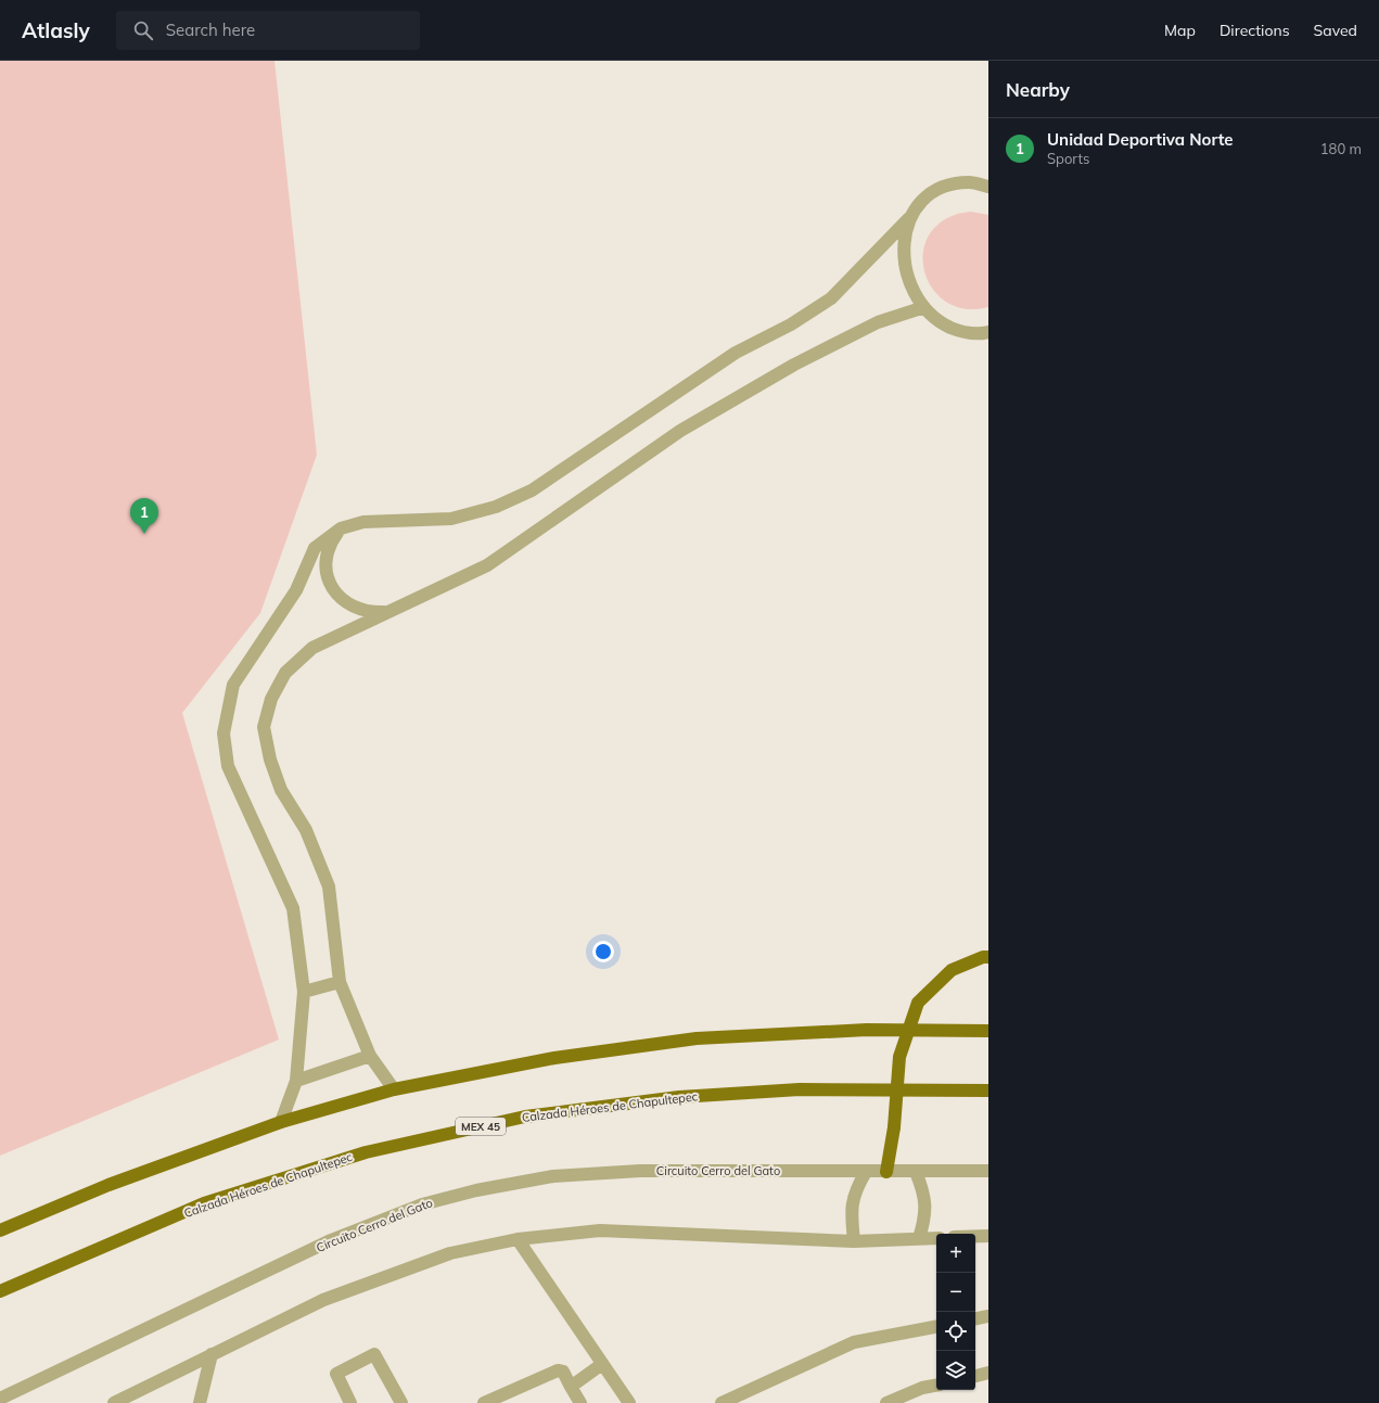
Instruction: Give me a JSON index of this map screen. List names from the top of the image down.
{
  "streets": {
    "main road": ["Calzada Héroes de Chapultepec", "MEX 45"],
    "street": ["Circuito Cerro del Gato"]
  },
  "page": {
    "header": "Atlasly",
    "search": "Search here",
    "nav": ["Map", "Directions", "Saved"],
    "heading": "Nearby",
    "list": [
      {
        "mark": "1",
        "name": "Unidad Deportiva Norte",
        "note": "Sports",
        "value": "180 m"
      }
    ],
    "pins": "1",
    "map_buttons": ["+", "−"]
  }
}
